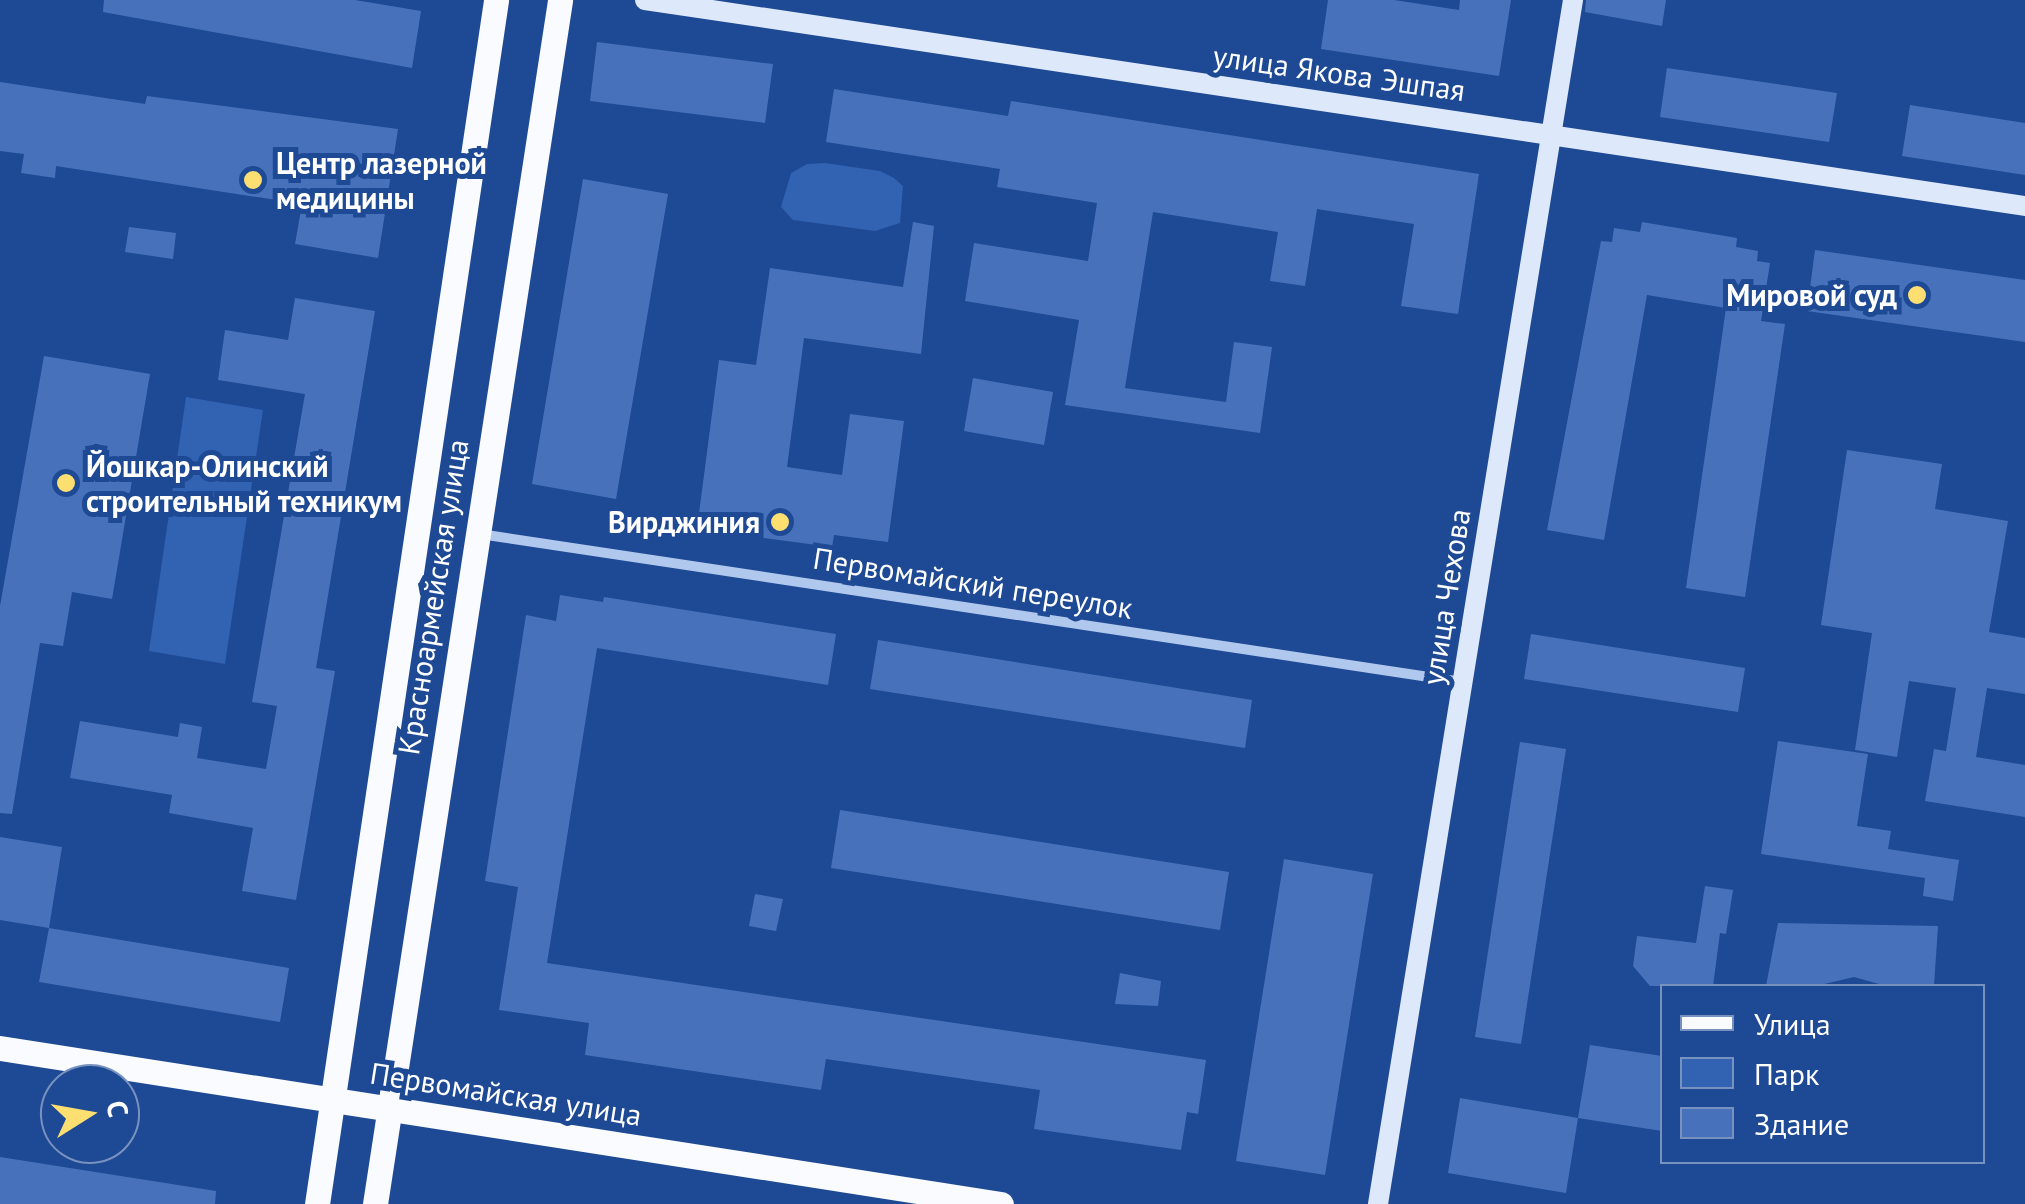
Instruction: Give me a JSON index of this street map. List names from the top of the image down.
{
  "streets": {
    "main road": ["Красноармейская улица", "Первомайская улица"],
    "street": ["улица Якова Эшпая", "Первомайский переулок", "улица Чехова"]
  },
  "crossings": [
    ["улица Якова Эшпая", "улица Чехова"],
    ["Первомайский переулок", "Красноармейская улица"],
    ["Первомайский переулок", "улица Чехова"],
    ["Красноармейская улица", "Первомайская улица"]
  ],
  "places": [
    "Центр лазерной медицины",
    "Мировой суд",
    "Йошкар-Олинский строительный техникум",
    "Вирджиния"
  ],
  "legend": ["Улица", "Парк", "Здание"],
  "north": "right"
}
